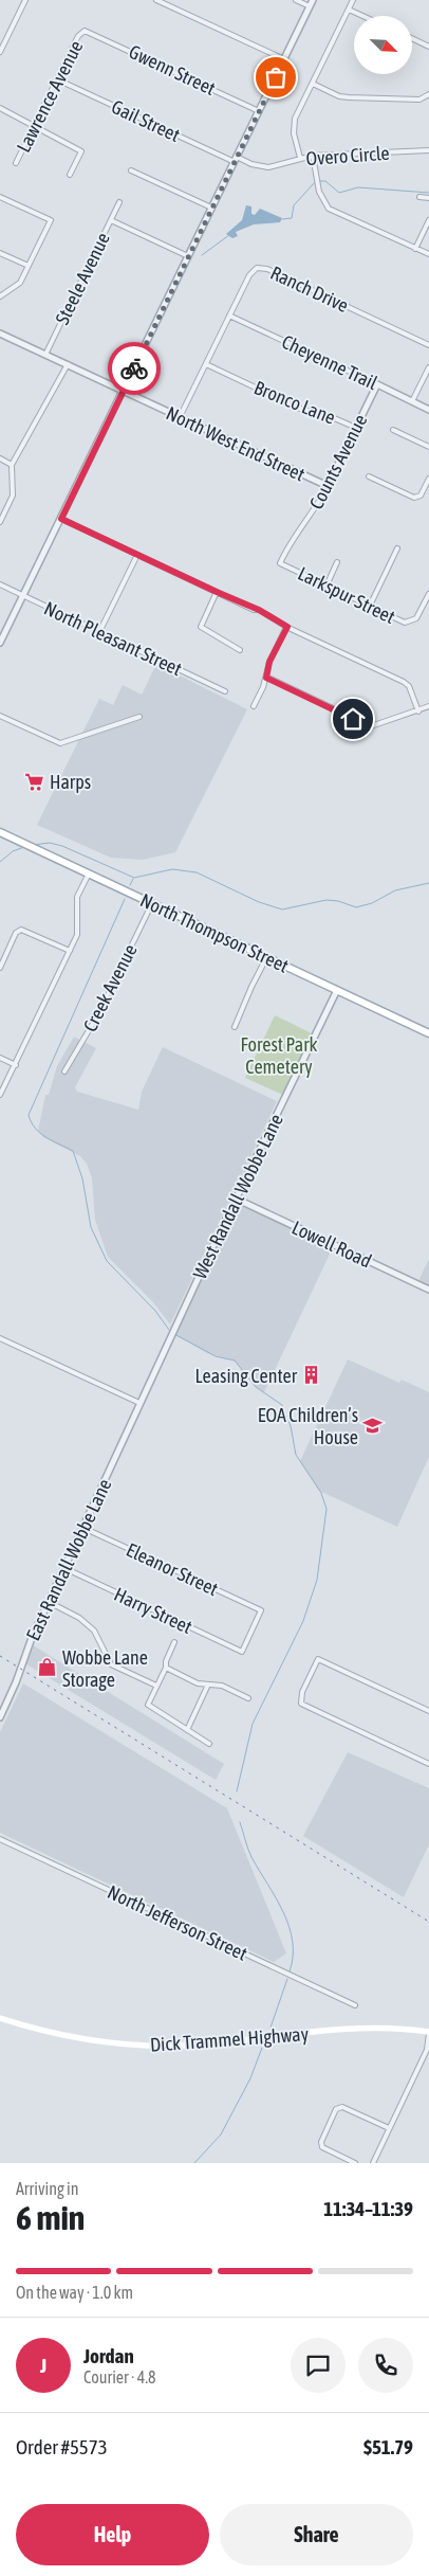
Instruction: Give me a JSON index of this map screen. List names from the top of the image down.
{
  "streets": {
    "main road": ["North Thompson Street", "Dick Trammel Highway"],
    "street": [
      "Gwenn Street",
      "Lawrence Avenue",
      "Gail Street",
      "Overo Circle",
      "Steele Avenue",
      "Ranch Drive",
      "Cheyenne Trail",
      "Bronco Lane",
      "North West End Street",
      "Counts Avenue",
      "Larkspur Street",
      "North Pleasant Street",
      "Creek Avenue",
      "West Randall Wobbe Lane",
      "Lowell Road",
      "East Randall Wobbe Lane",
      "Eleanor Street",
      "Harry Street",
      "North Jefferson Street"
    ]
  },
  "crossings": [
    ["Gwenn Street", "Lawrence Avenue"],
    ["Lawrence Avenue", "Gail Street"],
    ["Gail Street", "Overo Circle"],
    ["Steele Avenue", "North West End Street"],
    ["Ranch Drive", "Cheyenne Trail"],
    ["Ranch Drive", "Bronco Lane"],
    ["Ranch Drive", "North West End Street"],
    ["Cheyenne Trail", "Counts Avenue"],
    ["Bronco Lane", "Counts Avenue"],
    ["North West End Street", "Counts Avenue"],
    ["Counts Avenue", "Larkspur Street"],
    ["North Thompson Street", "Creek Avenue"],
    ["North Thompson Street", "West Randall Wobbe Lane"],
    ["West Randall Wobbe Lane", "Lowell Road"],
    ["West Randall Wobbe Lane", "East Randall Wobbe Lane"],
    ["East Randall Wobbe Lane", "Eleanor Street"],
    ["East Randall Wobbe Lane", "Harry Street"],
    ["Eleanor Street", "Harry Street"]
  ],
  "parks": ["Forest Park Cemetery"],
  "places": {
    "supermarket": ["Harps"],
    "building": ["Leasing Center"],
    "school or university": ["EOA Children’s House"],
    "shop": ["Wobbe Lane Storage"]
  },
  "north": "bottom right",
  "page": {
    "heading": ["6 min", "Arriving in", "11:34–11:39"],
    "panel": [
      "Jordan",
      "Courier · 4.8",
      "Order #5573",
      "$51.79"
    ],
    "bar": "On the way · 1.0 km",
    "round": "J",
    "buttons": ["Help", "Share"]
  }
}
